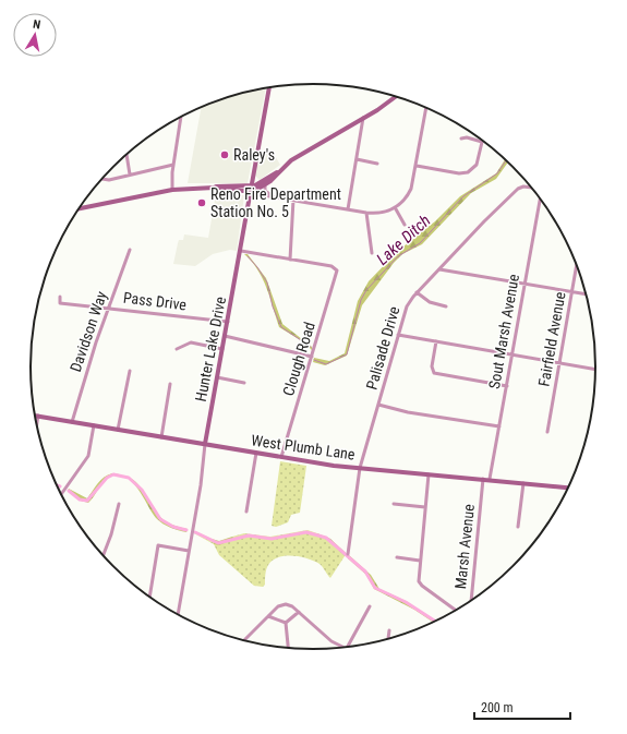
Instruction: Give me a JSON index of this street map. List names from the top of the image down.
{
  "streets": {
    "main road": ["Hunter Lake Drive", "West Plumb Lane"],
    "street": [
      "Pass Drive",
      "Davidson Way",
      "Sout Marsh Avenue",
      "Fairfield Avenue",
      "Palisade Drive",
      "Clough Road",
      "Marsh Avenue"
    ]
  },
  "crossings": [
    ["Pass Drive", "Davidson Way"],
    ["Pass Drive", "Hunter Lake Drive"],
    ["Davidson Way", "West Plumb Lane"],
    ["Sout Marsh Avenue", "West Plumb Lane"],
    ["Palisade Drive", "West Plumb Lane"],
    ["Hunter Lake Drive", "West Plumb Lane"],
    ["Clough Road", "West Plumb Lane"],
    ["West Plumb Lane", "Marsh Avenue"]
  ],
  "water": ["Lake Ditch"],
  "places": ["Raley's", "Reno Fire Department Station No. 5"],
  "scale_bar": "200 m",
  "north": "top"
}
